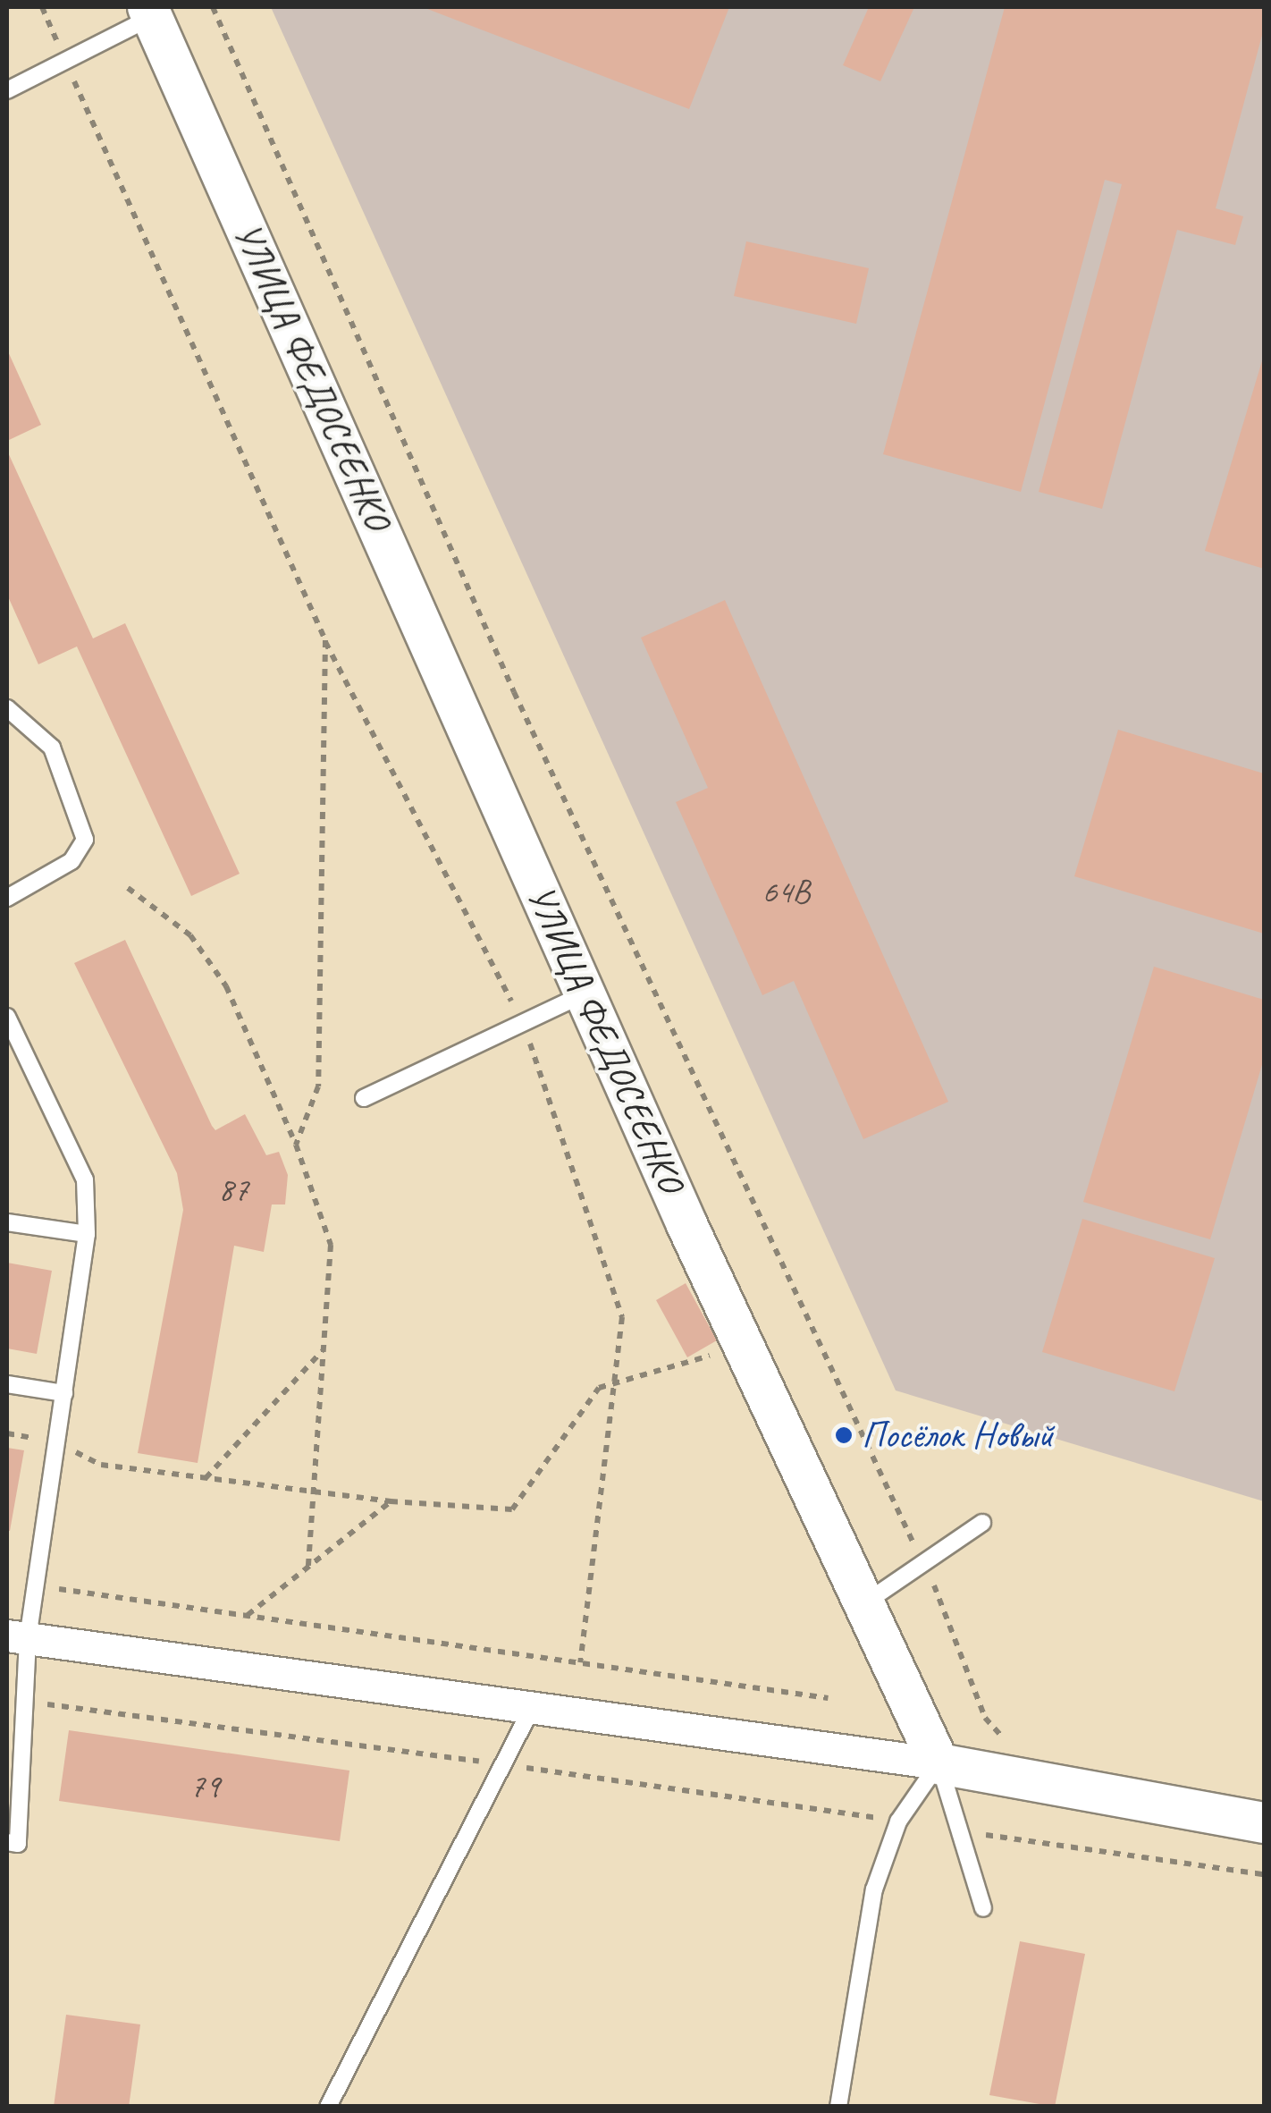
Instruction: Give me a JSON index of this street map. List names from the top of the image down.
{
  "streets": {
    "street": ["УЛИЦА ФЕДОСЕЕНКО"]
  },
  "places": ["Посёлок Новый"],
  "house_numbers": ["64В", "87", "79"]
}
